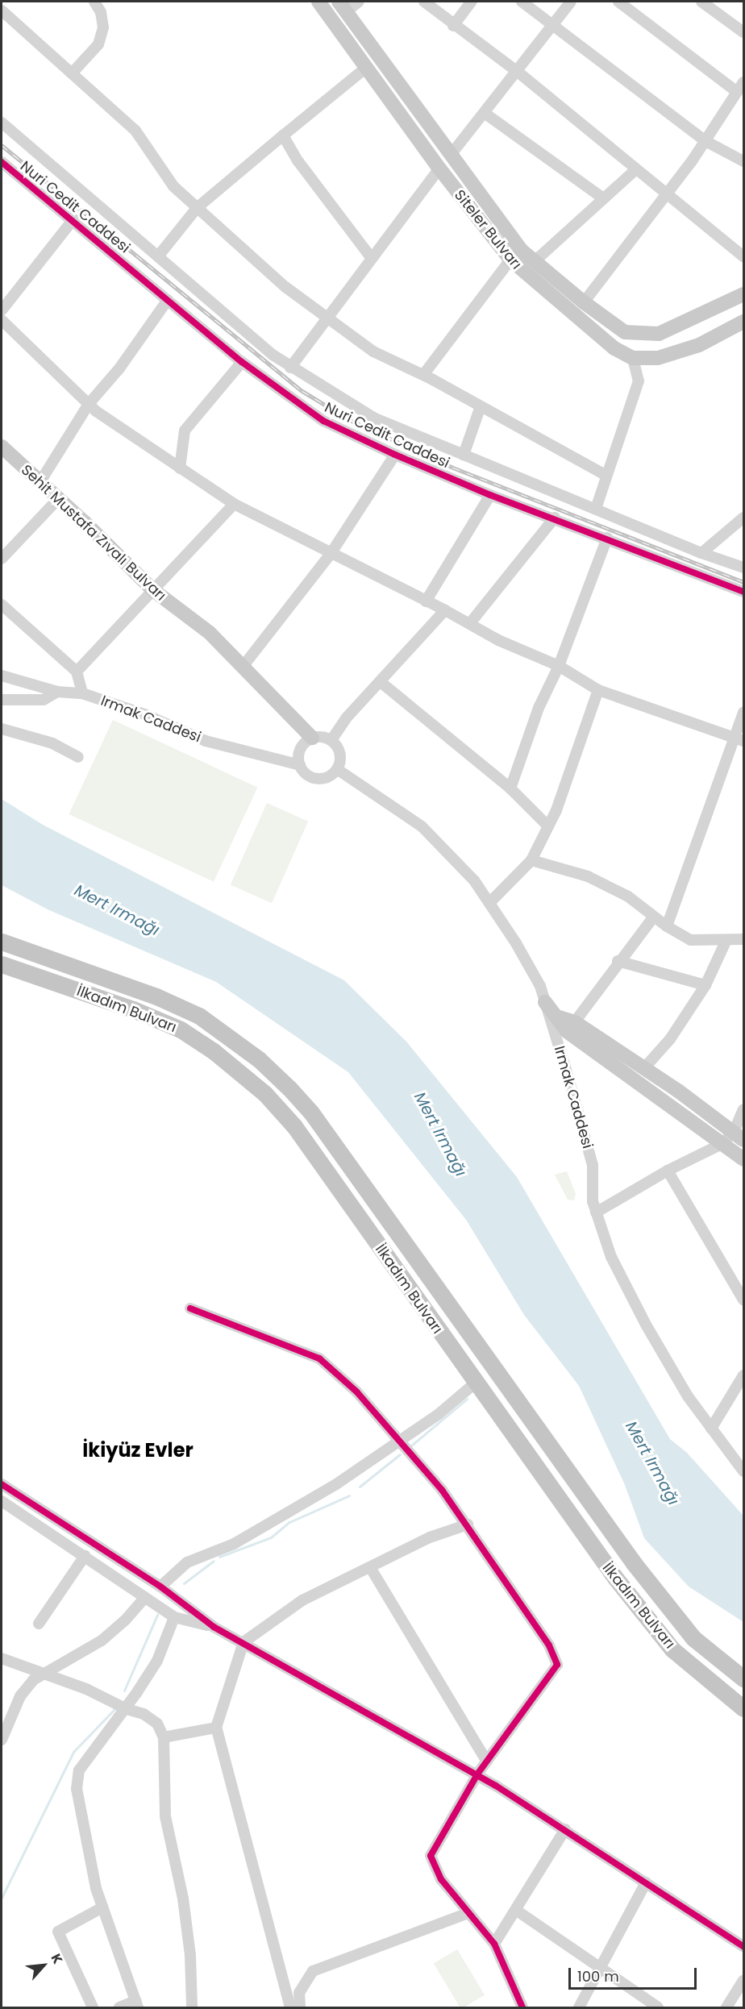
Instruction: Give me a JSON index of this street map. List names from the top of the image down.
{
  "streets": {
    "highway": ["İlkadım Bulvarı"],
    "main road": ["Siteler Bulvarı", "Sehit Mustafa Zıvalı Bulvarı"],
    "street": ["Nuri Cedit Caddesi", "Irmak Caddesi"]
  },
  "crossings": [
    ["Sehit Mustafa Zıvalı Bulvarı", "Irmak Caddesi"]
  ],
  "districts": ["İkiyüz Evler"],
  "water": ["Mert Irmağı"],
  "scale_bar": "100 m",
  "north": "top right"
}
